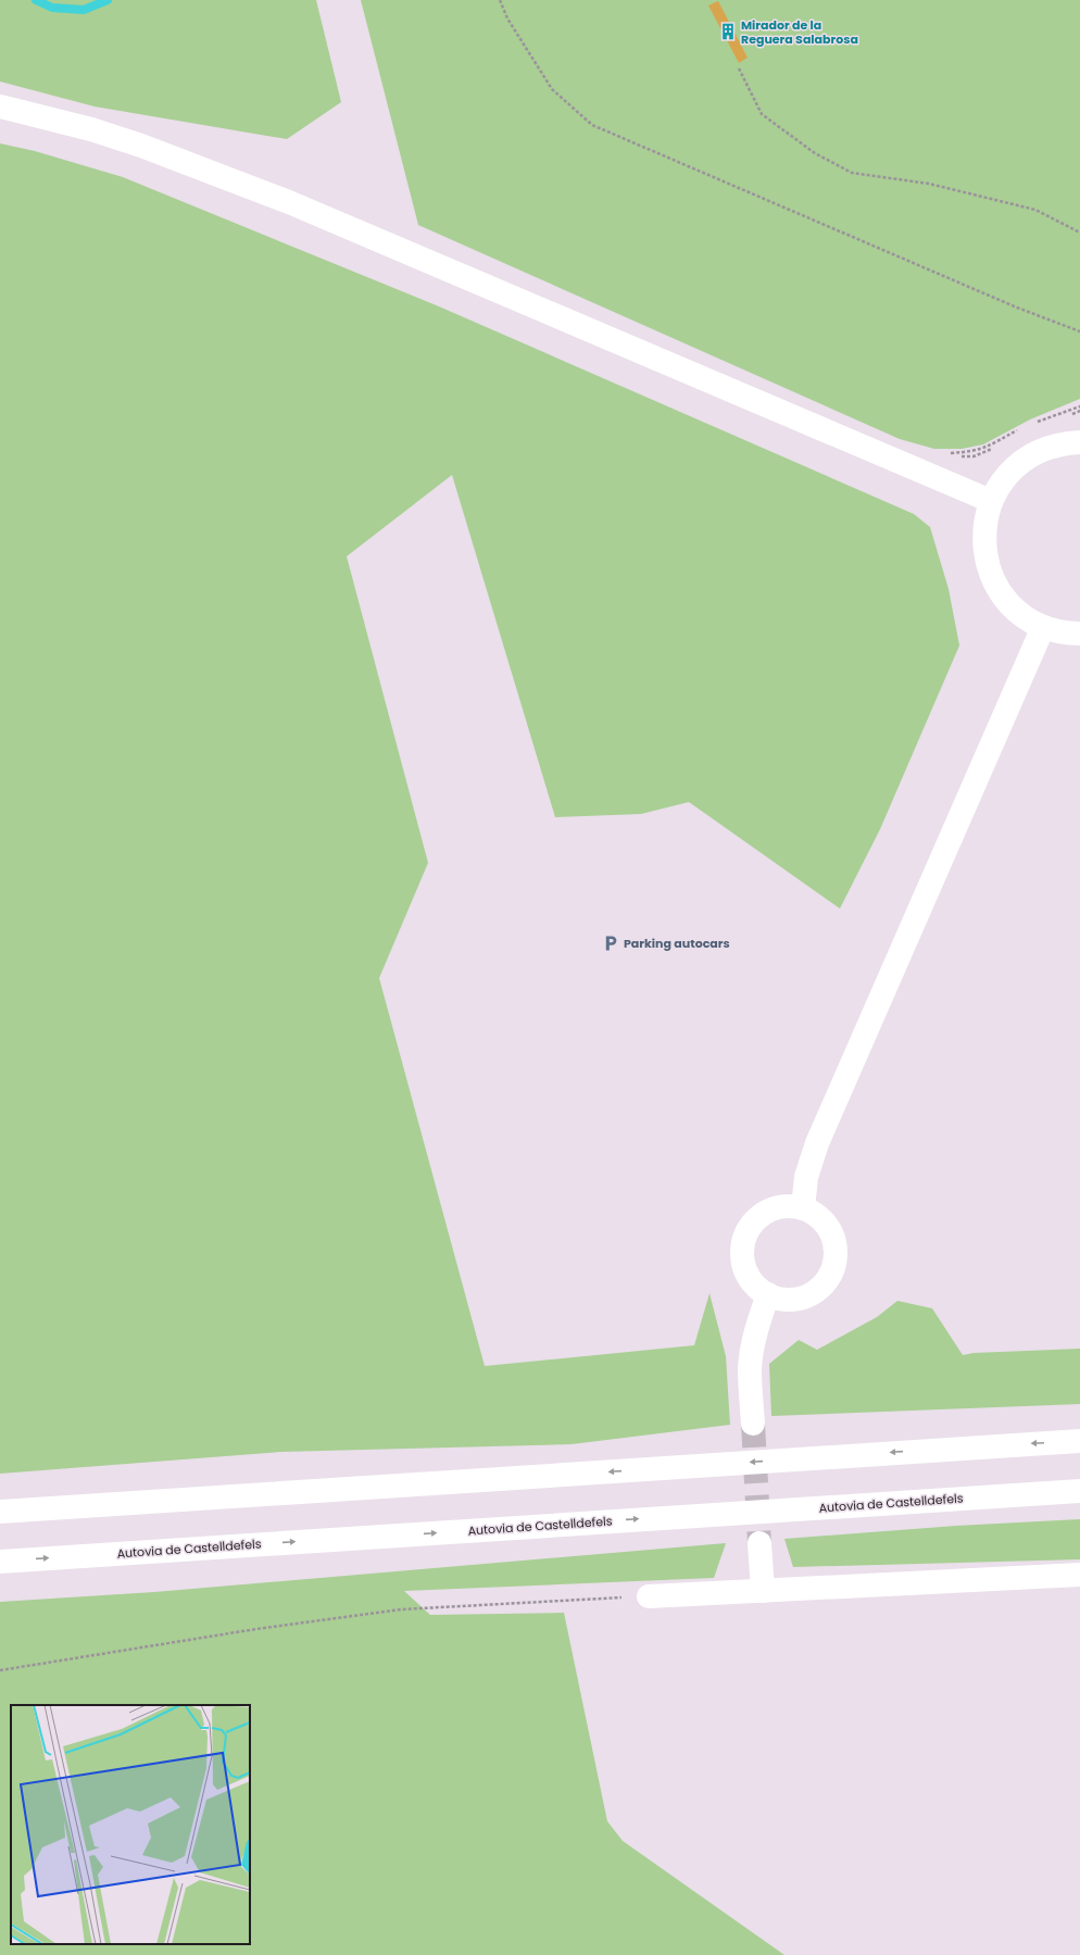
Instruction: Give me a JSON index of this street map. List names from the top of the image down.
{
  "streets": {
    "main road": ["Autovia de Castelldefels"]
  },
  "places": {
    "building": ["Mirador de la Reguera Salabrosa"],
    "parking": ["Parking autocars"]
  }
}
